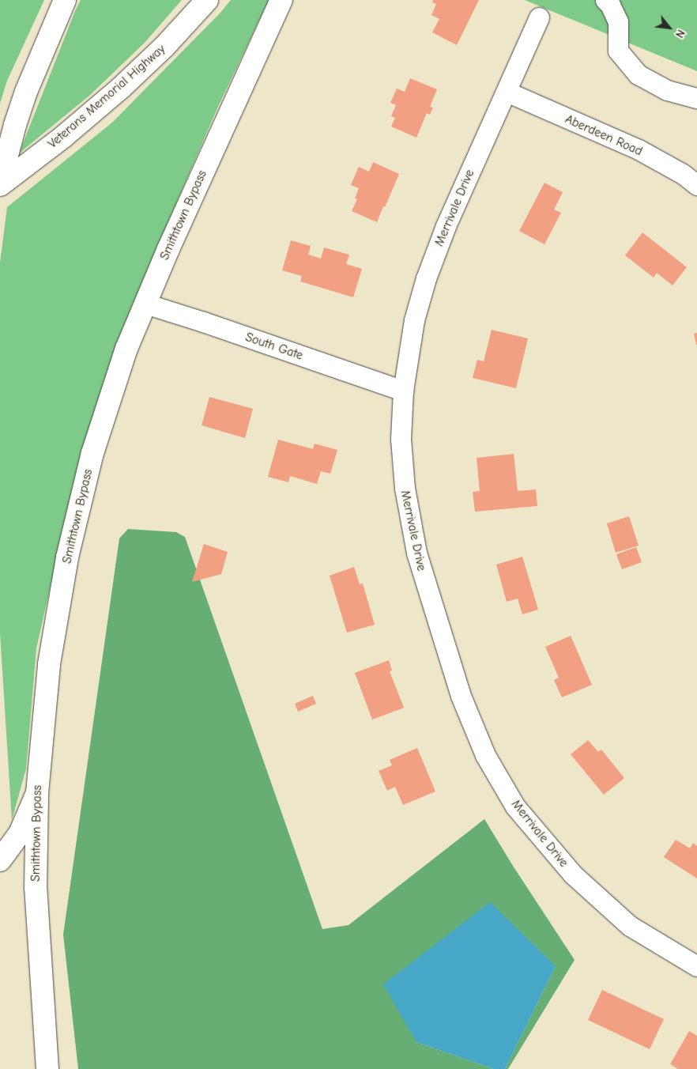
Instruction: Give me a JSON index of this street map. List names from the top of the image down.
{
  "streets": {
    "main road": ["Veterans Memorial Highway", "Smithtown Bypass"],
    "street": ["Aberdeen Road", "Merrivale Drive", "South Gate"]
  },
  "crossings": [
    ["Aberdeen Road", "Merrivale Drive"],
    ["Merrivale Drive", "South Gate"],
    ["Smithtown Bypass", "South Gate"]
  ],
  "north": "bottom right"
}
